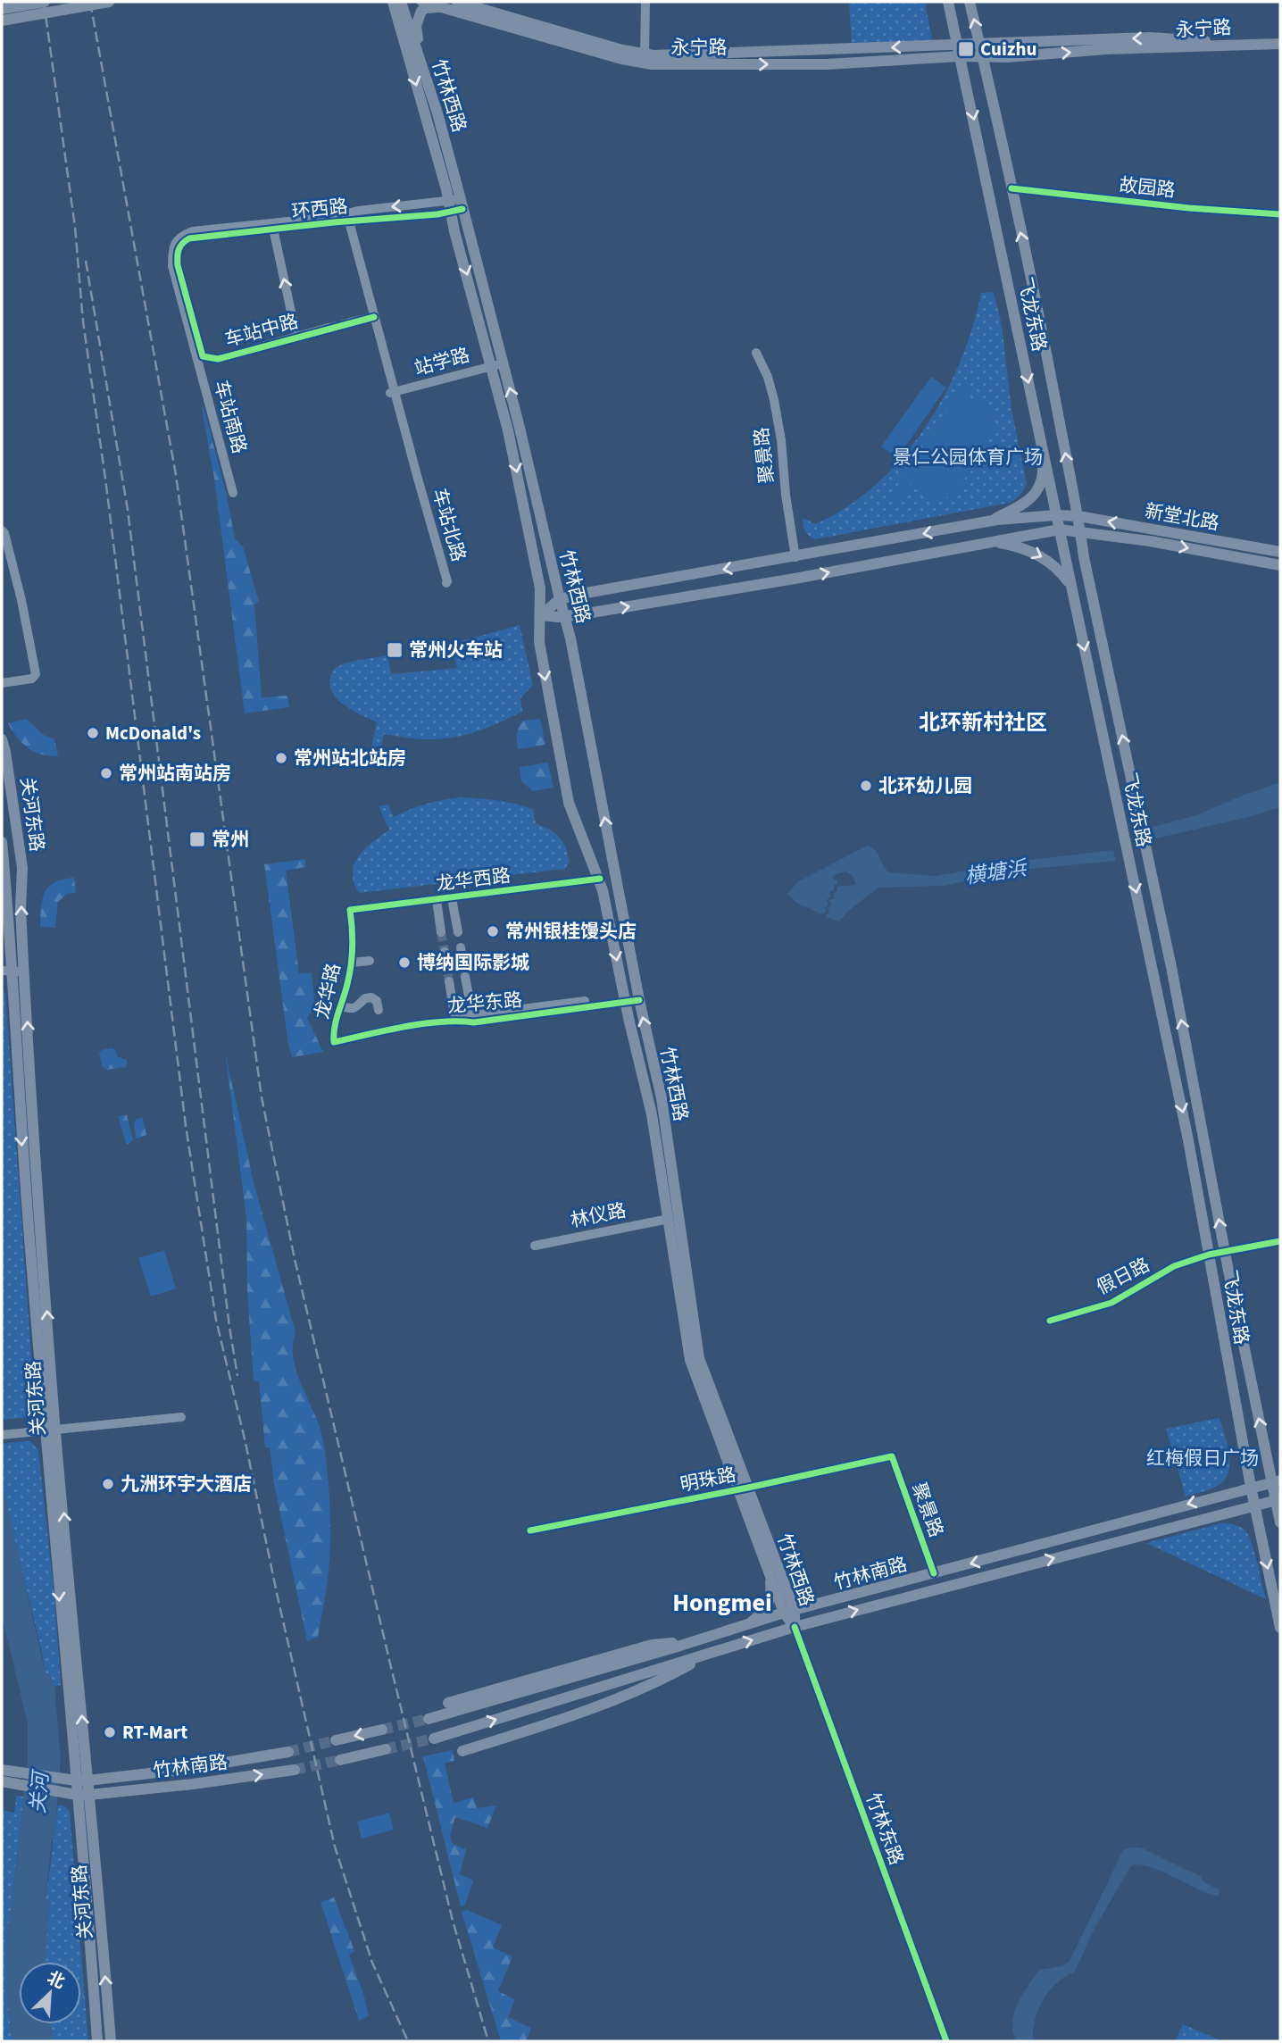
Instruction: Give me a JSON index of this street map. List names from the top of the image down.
{
  "streets": {
    "main road": [
      "永宁路",
      "竹林西路",
      "飞龙东路",
      "新堂北路",
      "关河东路",
      "竹林南路"
    ],
    "street": [
      "故园路",
      "环西路",
      "车站中路",
      "站学路",
      "车站南路",
      "聚景路",
      "车站北路",
      "龙华西路",
      "龙华路",
      "龙华东路",
      "林仪路",
      "假日路",
      "明珠路",
      "竹林东路"
    ]
  },
  "crossings": [
    ["永宁路", "飞龙东路"],
    ["竹林西路", "环西路"],
    ["竹林西路", "站学路"],
    ["竹林西路", "新堂北路"],
    ["竹林西路", "龙华西路"],
    ["竹林西路", "龙华东路"],
    ["竹林西路", "林仪路"],
    ["竹林西路", "明珠路"],
    ["竹林西路", "竹林南路"],
    ["竹林西路", "竹林东路"],
    ["故园路", "飞龙东路"],
    ["环西路", "车站南路"],
    ["环西路", "车站北路"],
    ["飞龙东路", "新堂北路"],
    ["飞龙东路", "假日路"],
    ["飞龙东路", "竹林南路"],
    ["车站中路", "车站南路"],
    ["站学路", "车站北路"],
    ["聚景路", "明珠路"],
    ["聚景路", "竹林南路"],
    ["关河东路", "竹林南路"],
    ["龙华西路", "龙华路"],
    ["龙华路", "龙华东路"],
    ["竹林南路", "竹林东路"]
  ],
  "districts": ["北环新村社区", "Hongmei"],
  "water": ["横塘浜", "关河"],
  "parks": ["景仁公园体育广场", "红梅假日广场"],
  "places": {
    "transit": ["Cuizhu", "常州火车站", "常州"],
    "other": [
      "McDonald's",
      "常州站北站房",
      "常州站南站房",
      "北环幼儿园",
      "常州银桂馒头店",
      "博纳国际影城",
      "九洲环宇大酒店",
      "RT-Mart"
    ]
  },
  "north": "top right"
}
